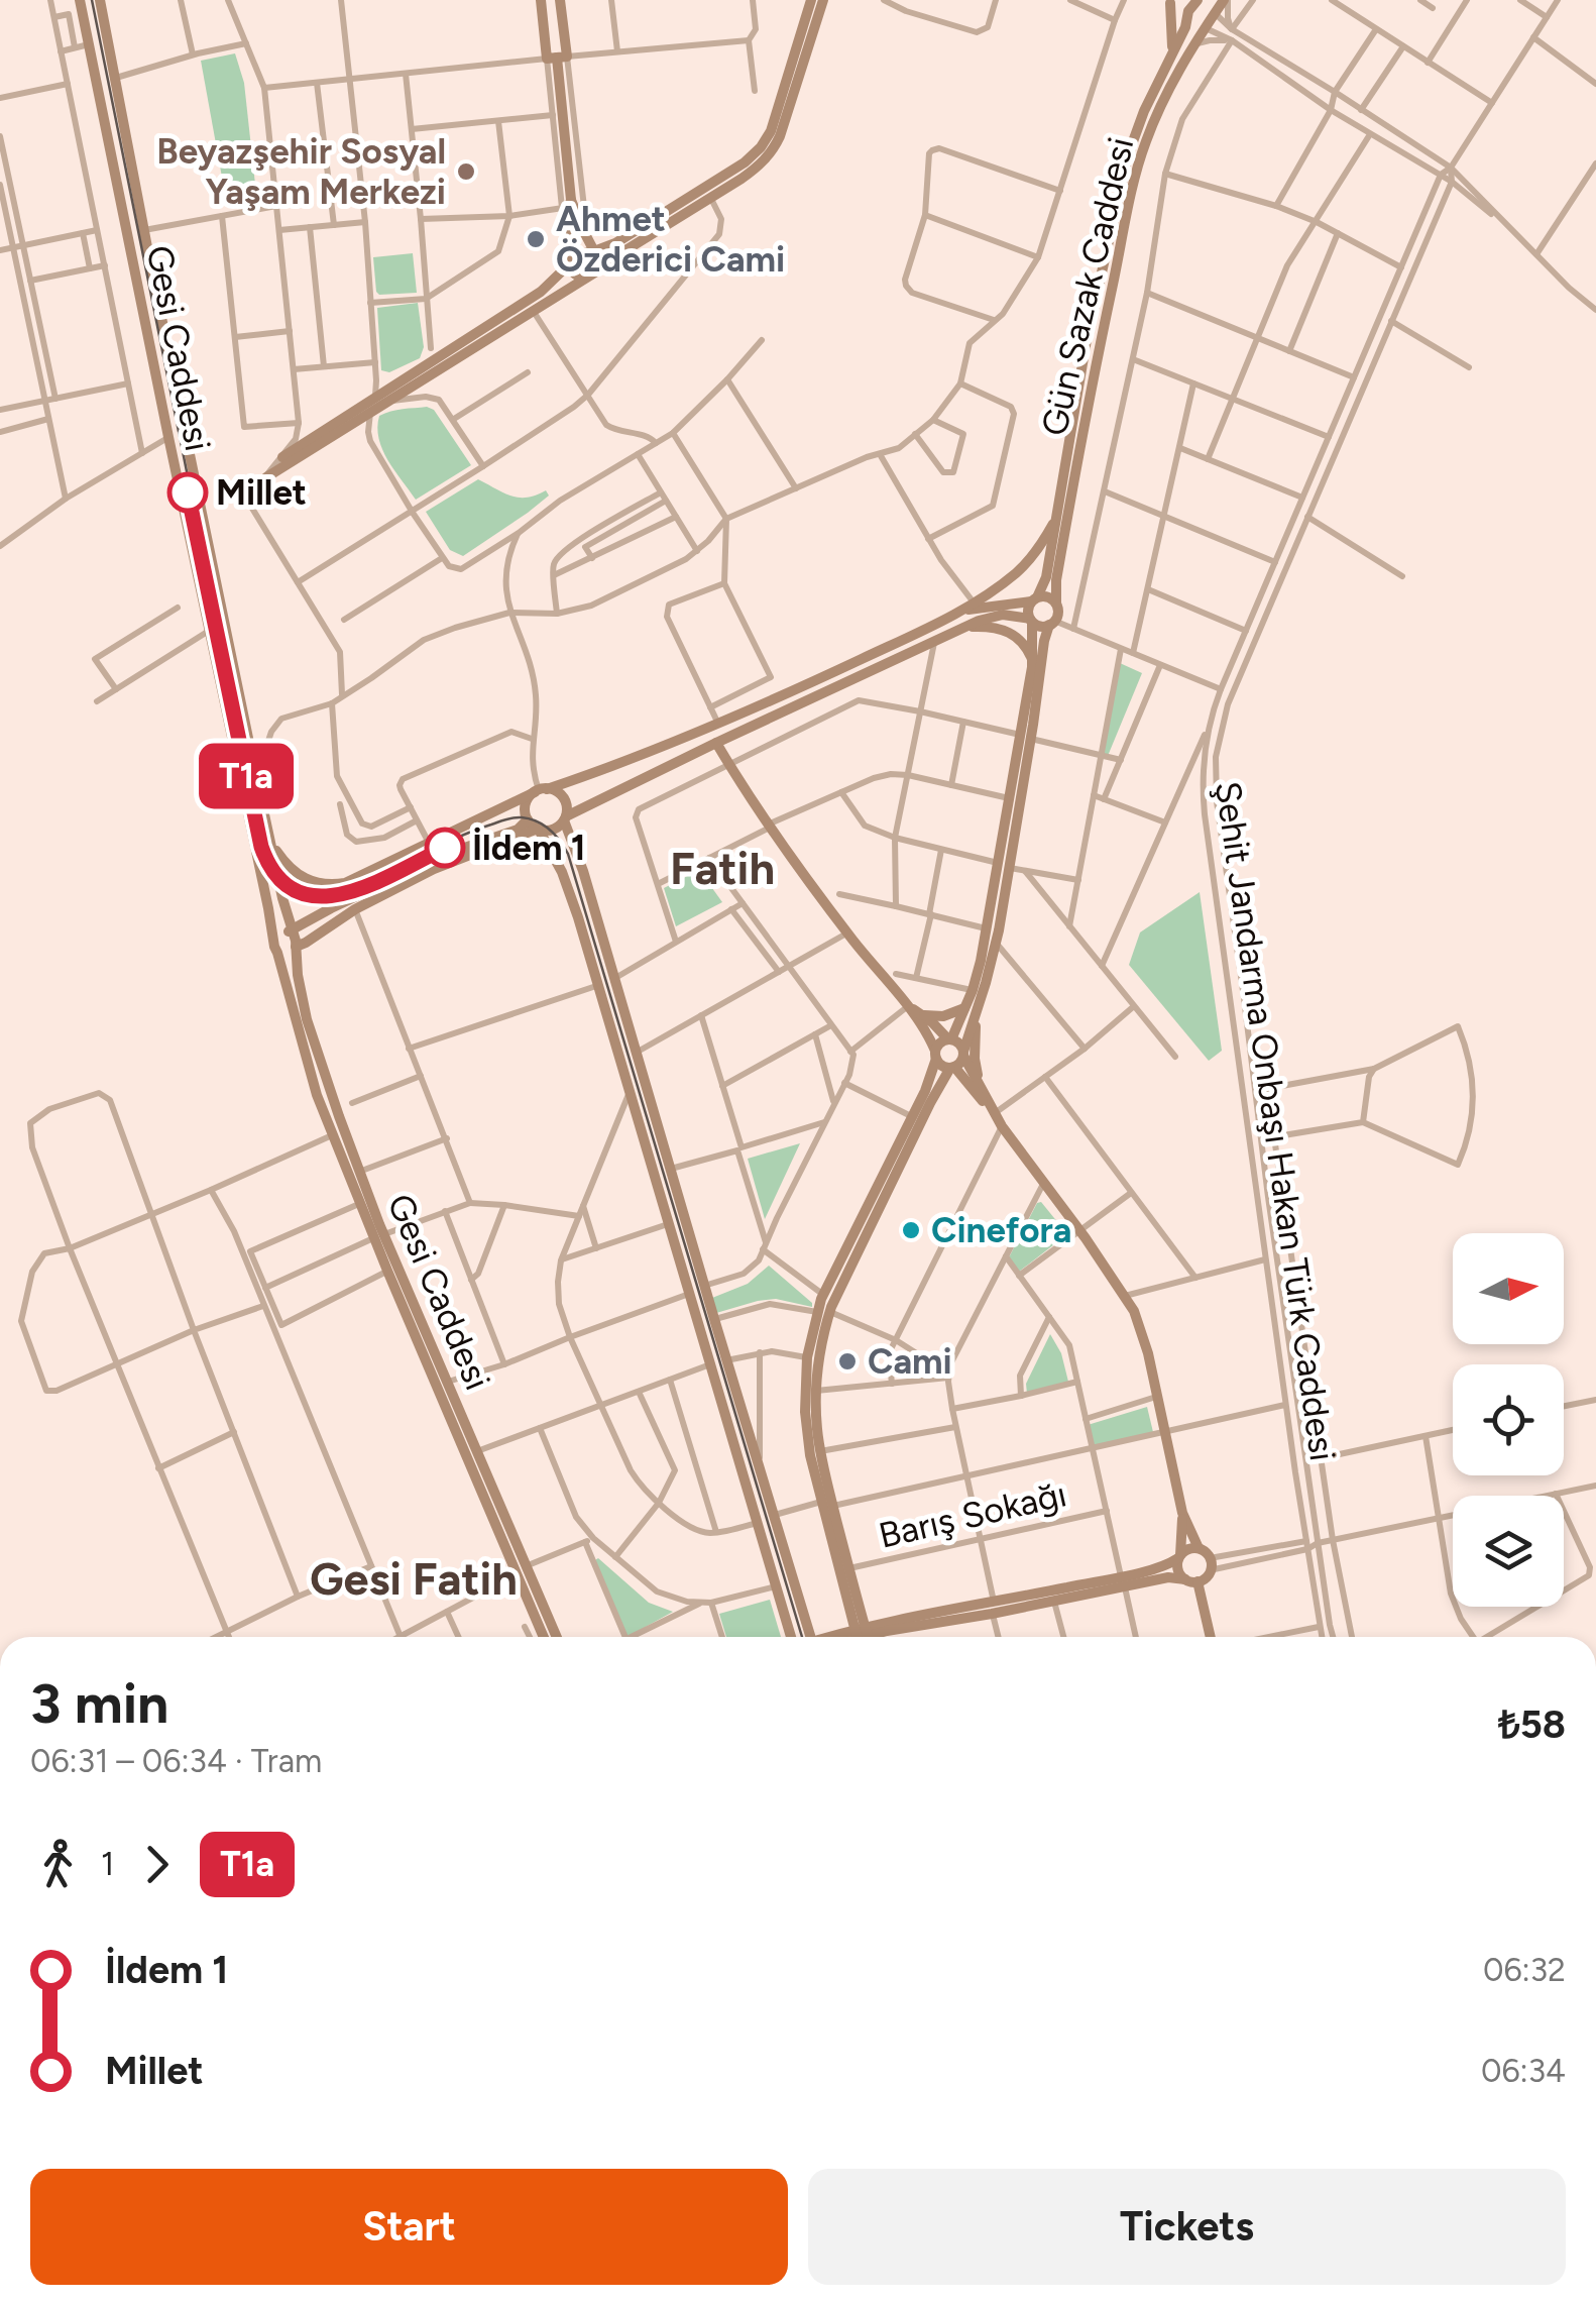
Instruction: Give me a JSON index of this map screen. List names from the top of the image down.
{
  "streets": {
    "street": [
      "Gün Sazak Caddesi",
      "Gesi Caddesi",
      "Şehit Jandarma Onbaşı Hakan Türk Caddesi",
      "Barış Sokağı"
    ]
  },
  "districts": ["Fatih", "Gesi Fatih"],
  "places": [
    "Beyazşehir Sosyal Yaşam Merkezi",
    "Ahmet Özderici Cami",
    "Millet",
    "İldem 1",
    "Cinefora",
    "Cami"
  ],
  "lines": ["tram line T1a"],
  "north": "right",
  "page": {
    "on_map": "T1a",
    "heading": ["3 min", "06:31 – 06:34 · Tram", "₺58"],
    "legs": ["1", "T1a"],
    "list": [
      {
        "name": "İldem 1",
        "value": "06:32"
      },
      {
        "name": "Millet",
        "value": "06:34"
      }
    ],
    "buttons": ["Start", "Tickets"]
  }
}
